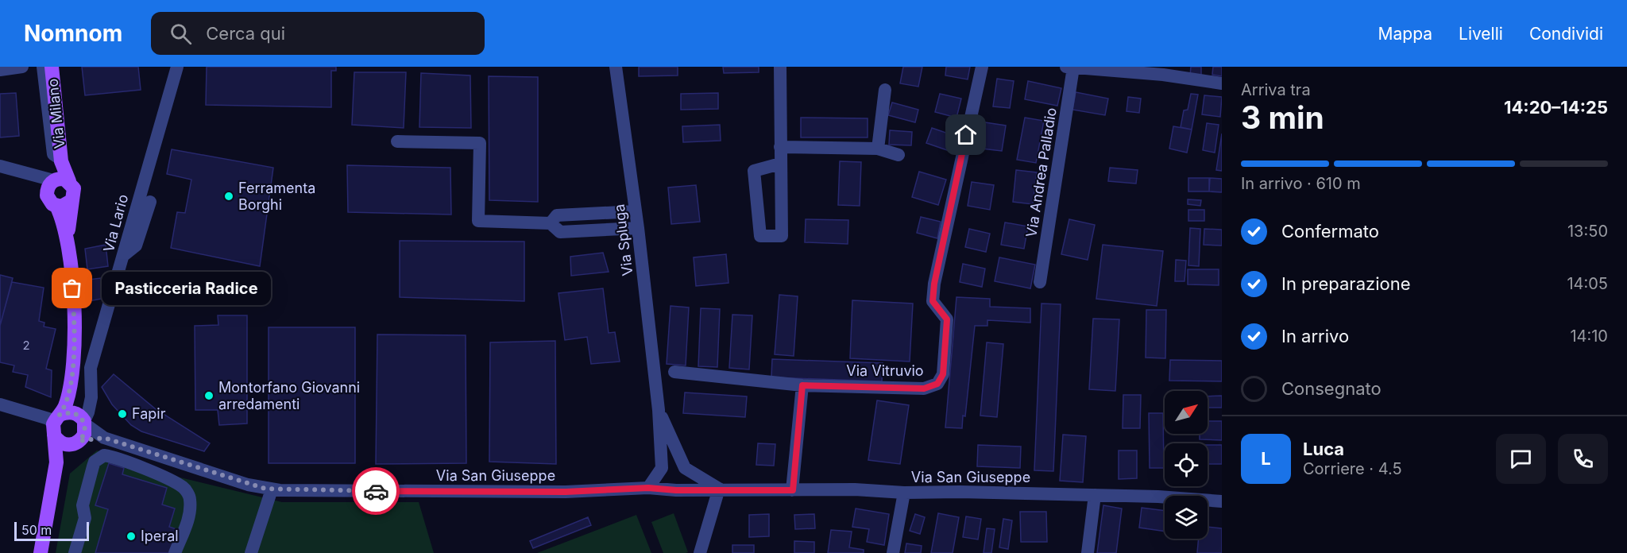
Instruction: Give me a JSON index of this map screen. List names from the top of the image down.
{
  "streets": {
    "main road": ["Via Milano"],
    "street": [
      "Via Andrea Palladio",
      "Via Lario",
      "Via Spluga",
      "Via Vitruvio",
      "Via San Giuseppe"
    ]
  },
  "crossings": [
    ["Via Lario", "Via San Giuseppe"],
    ["Via Spluga", "Via San Giuseppe"]
  ],
  "places": [
    "Ferramenta Borghi",
    "Pasticceria Radice",
    "Montorfano Giovanni arredamenti",
    "Fapir",
    "Iperal"
  ],
  "house_numbers": ["2"],
  "scale_bar": "50 m",
  "north": "top right",
  "page": {
    "header": "Nomnom",
    "search": "Cerca qui",
    "nav": ["Mappa", "Livelli", "Condividi"],
    "heading": ["3 min", "Arriva tra", "14:20–14:25"],
    "panel": ["Luca", "Corriere · 4.5"],
    "bar": "In arrivo · 610 m",
    "list": [
      ["Confermato", "13:50"],
      ["In preparazione", "14:05"],
      ["In arrivo", "14:10"],
      "Consegnato"
    ],
    "bubble": "Pasticceria Radice",
    "round": "L",
    "scale": "50 m"
  }
}
